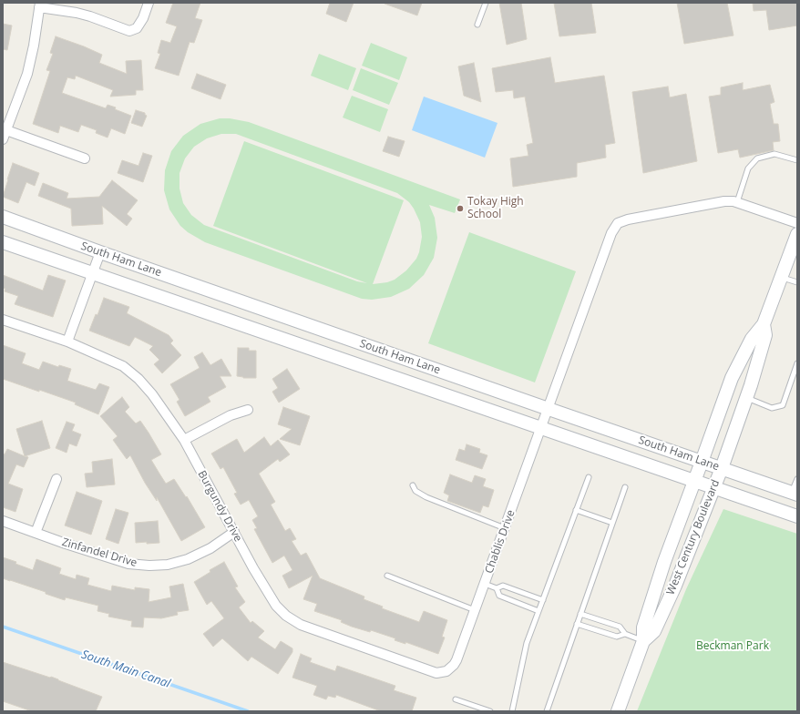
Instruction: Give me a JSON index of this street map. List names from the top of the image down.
{
  "streets": {
    "main road": ["South Ham Lane", "West Century Boulevard"],
    "street": ["Burgundy Drive", "Chablis Drive", "Zinfandel Drive"]
  },
  "crossings": [
    ["South Ham Lane", "West Century Boulevard"],
    ["South Ham Lane", "Chablis Drive"],
    ["Burgundy Drive", "Chablis Drive"],
    ["Burgundy Drive", "Zinfandel Drive"]
  ],
  "water": ["South Main Canal"],
  "parks": ["Beckman Park"],
  "places": ["Tokay High School"]
}
